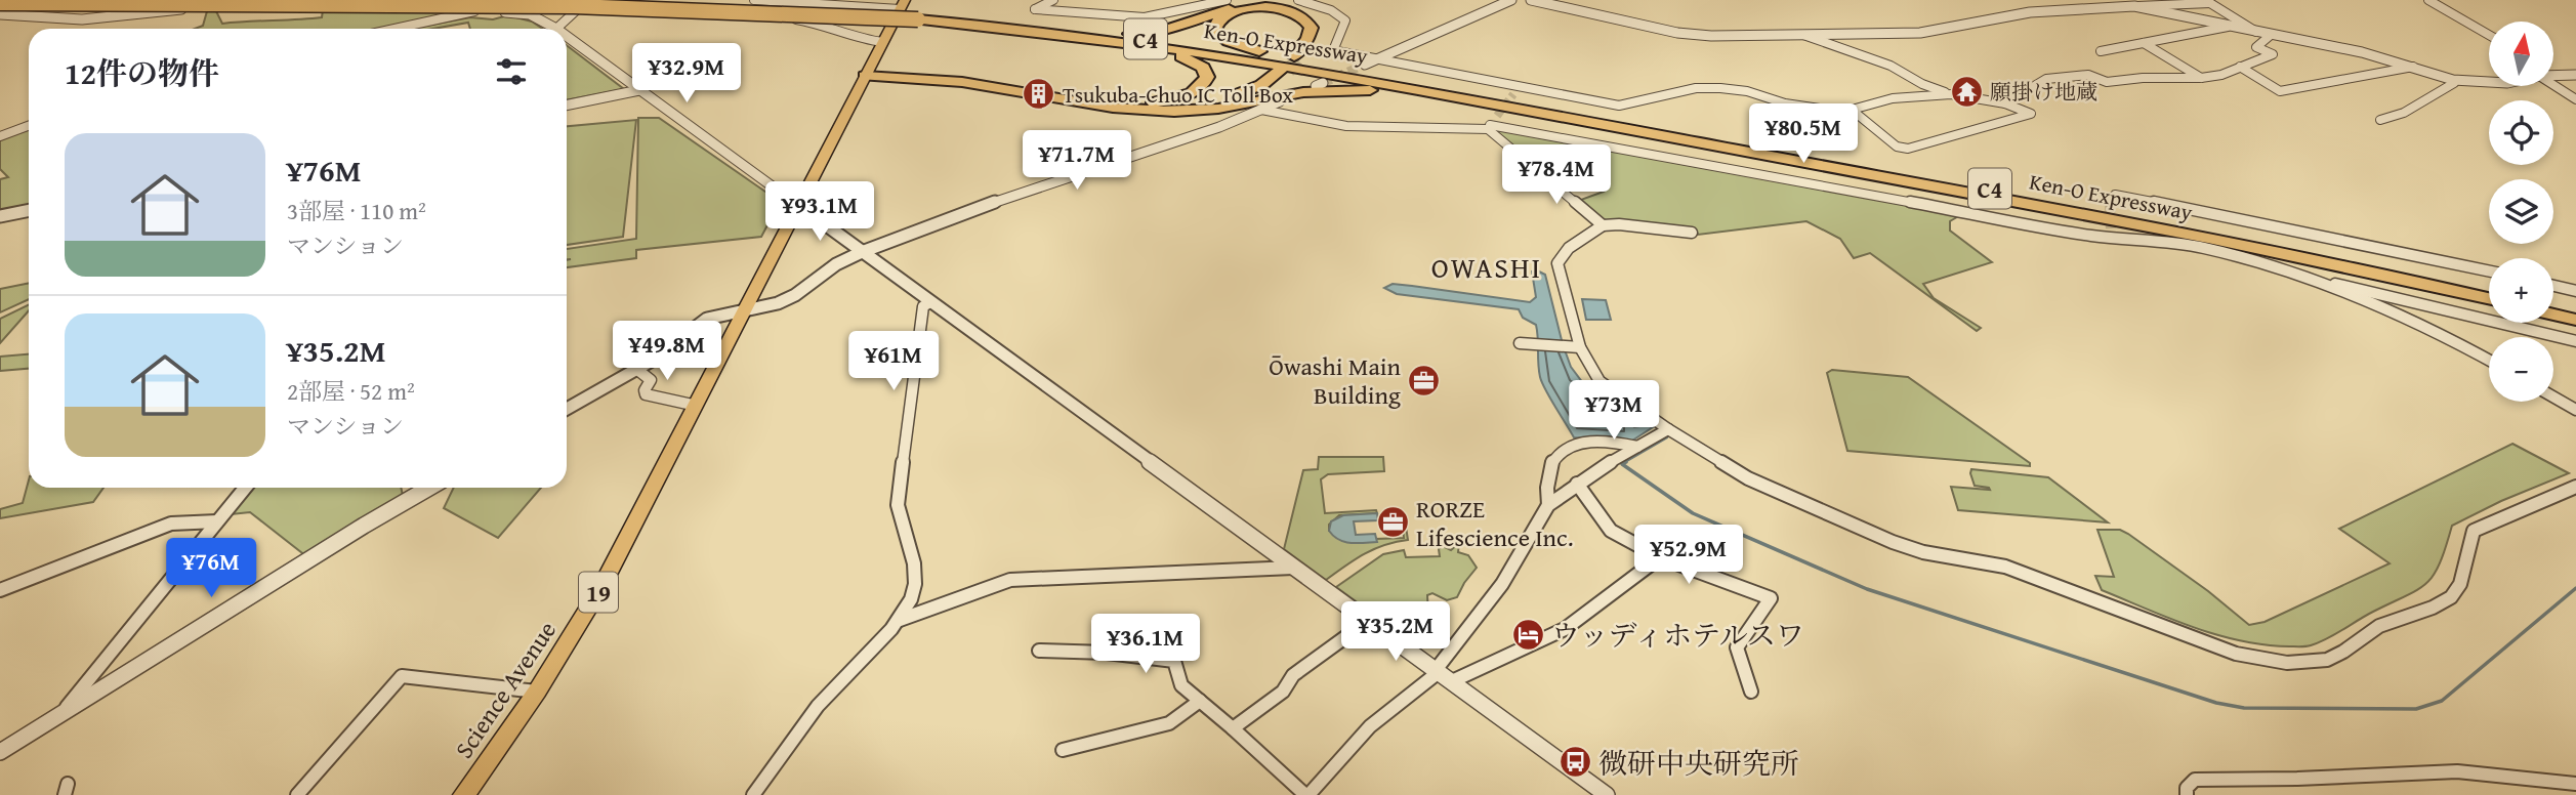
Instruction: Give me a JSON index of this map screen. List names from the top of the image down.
{
  "streets": {
    "highway": ["C4", "Ken-O Expressway"],
    "main road": ["19", "Science Avenue"]
  },
  "districts": ["OWASHI"],
  "places": {
    "temple": ["願掛け地蔵"],
    "building": ["Tsukuba-Chuo IC Toll Box"],
    "office": ["Ōwashi Main Building", "RORZE Lifescience Inc."],
    "hotel": ["ウッディホテルスワ"],
    "bus stop": ["微研中央研究所"]
  },
  "north": "top",
  "page": {
    "map_buttons": ["+", "−"],
    "heading": "12件の物件",
    "price": [
      "¥32.9M",
      "¥80.5M",
      "¥71.7M",
      "¥78.4M",
      "¥93.1M",
      "¥49.8M",
      "¥61M",
      "¥73M",
      "¥52.9M",
      "¥76M",
      "¥35.2M",
      "¥36.1M"
    ],
    "list": [
      {
        "name": "¥76M",
        "note": "3部屋 · 110 m² · マンション"
      },
      {
        "name": "¥35.2M",
        "note": "2部屋 · 52 m² · マンション"
      }
    ]
  }
}
